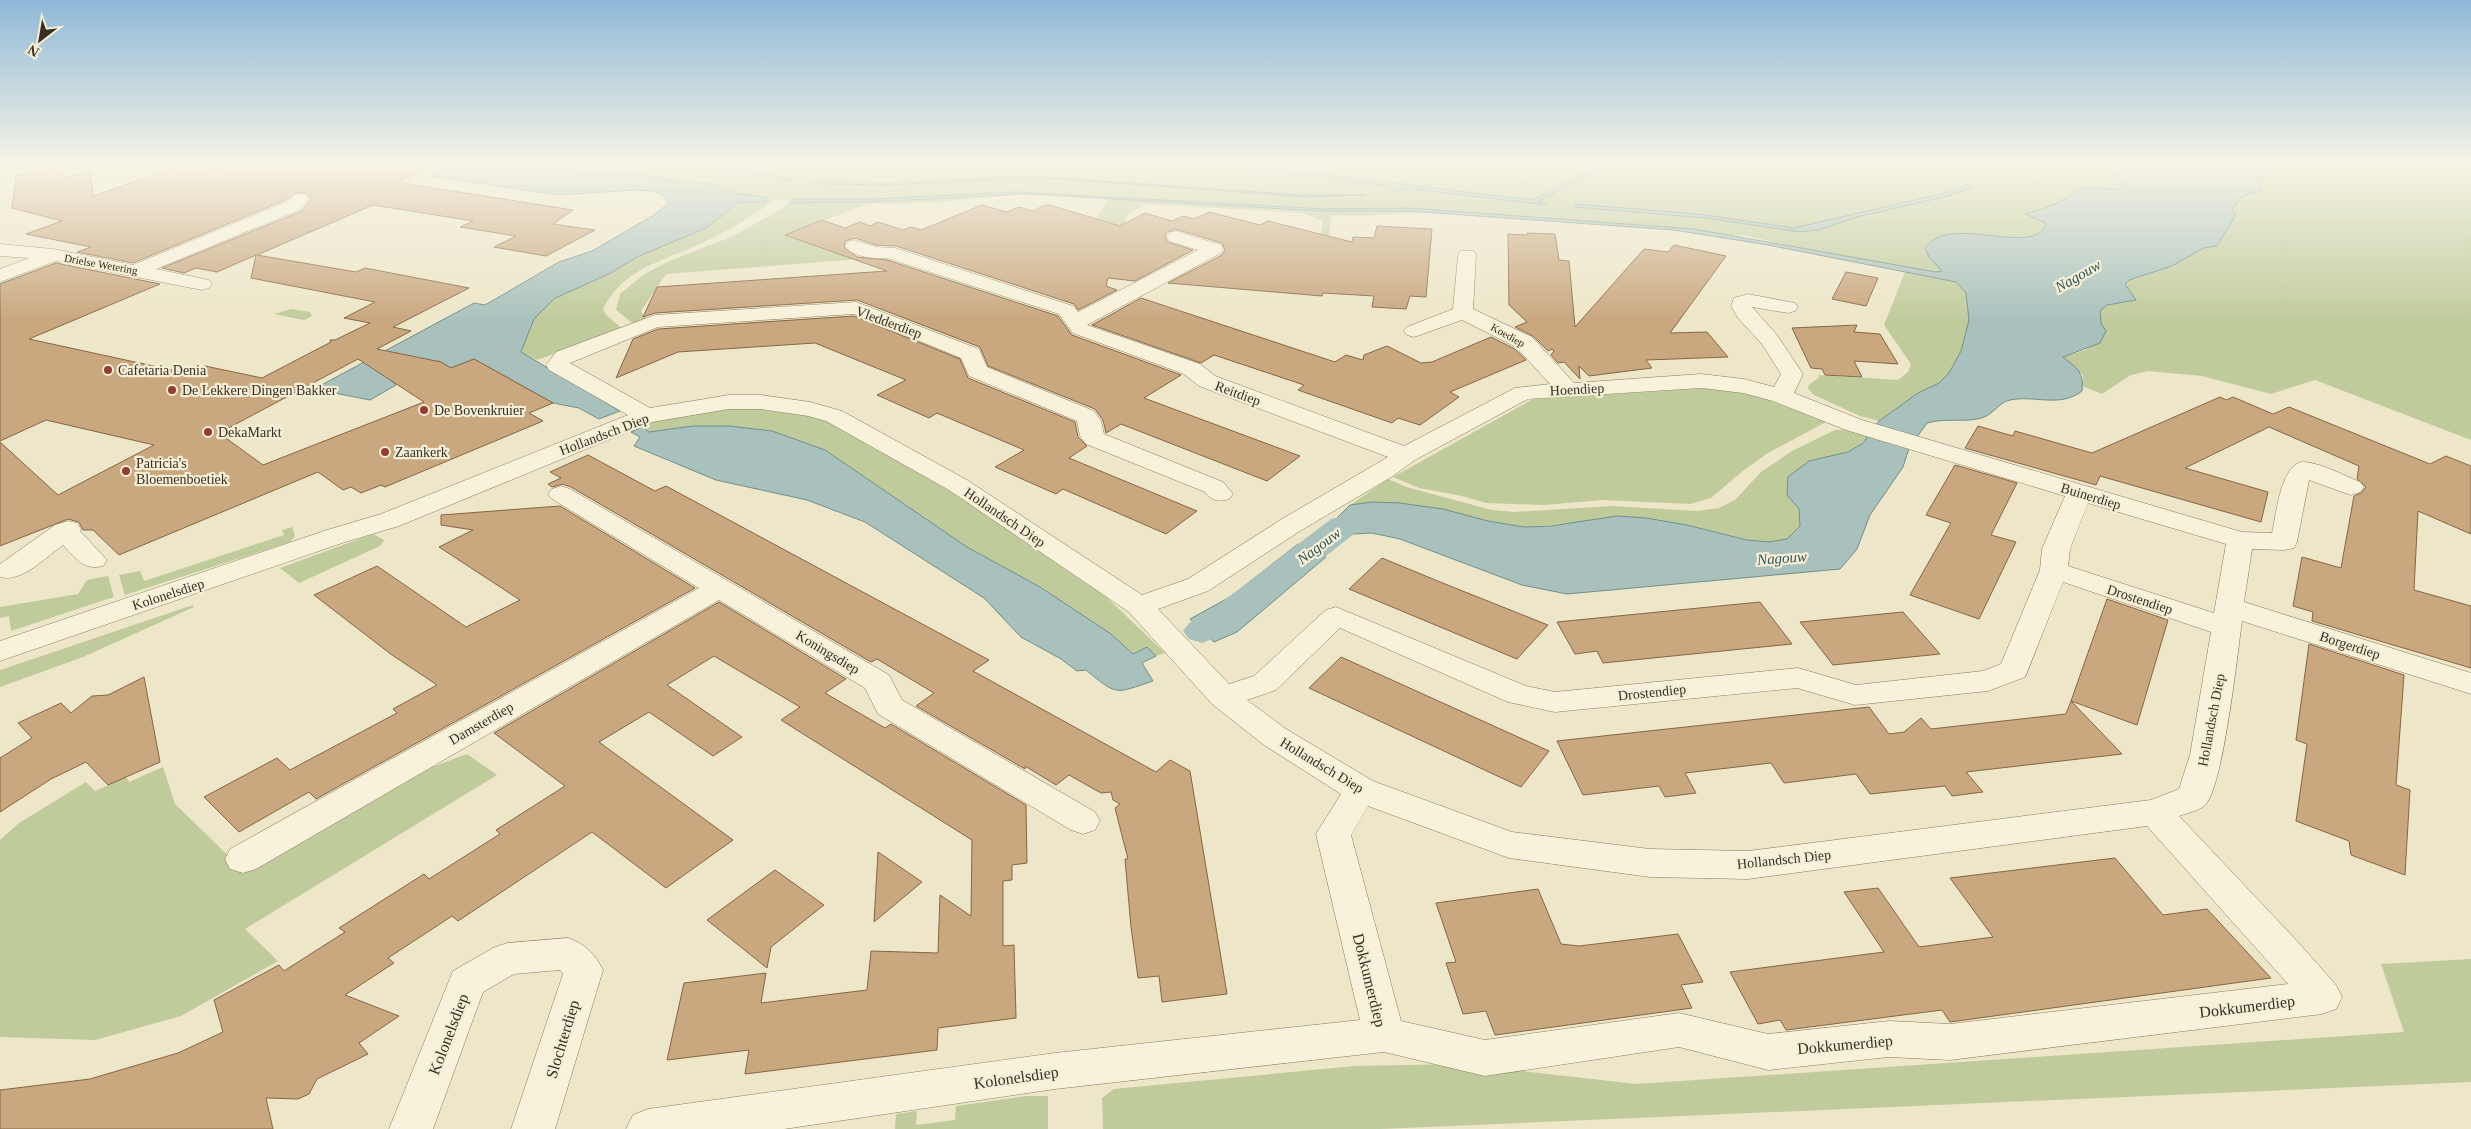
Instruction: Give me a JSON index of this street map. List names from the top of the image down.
{
  "streets": {
    "street": [
      "Drielse Wetering",
      "Vledderdiep",
      "Koediep",
      "Hoendiep",
      "Reitdiep",
      "Hollandsch Diep",
      "Buinerdiep",
      "Kolonelsdiep",
      "Drostendiep",
      "Borgerdiep",
      "Koningsdiep",
      "Damsterdiep",
      "Dokkumerdiep",
      "Slochterdiep"
    ]
  },
  "crossings": [
    ["Vledderdiep", "Hollandsch Diep"],
    ["Koediep", "Hoendiep"],
    ["Hoendiep", "Reitdiep"],
    ["Hoendiep", "Hollandsch Diep"],
    ["Hoendiep", "Buinerdiep"],
    ["Hollandsch Diep", "Buinerdiep"],
    ["Hollandsch Diep", "Kolonelsdiep"],
    ["Hollandsch Diep", "Drostendiep"],
    ["Hollandsch Diep", "Borgerdiep"],
    ["Hollandsch Diep", "Dokkumerdiep"],
    ["Buinerdiep", "Drostendiep"],
    ["Kolonelsdiep", "Dokkumerdiep"],
    ["Kolonelsdiep", "Slochterdiep"],
    ["Drostendiep", "Borgerdiep"],
    ["Koningsdiep", "Damsterdiep"]
  ],
  "water": ["Nagouw"],
  "places": [
    "Cafetaria Denia",
    "De Lekkere Dingen Bakker",
    "De Bovenkruier",
    "DekaMarkt",
    "Zaankerk",
    "Patricia's Bloemenboetiek"
  ],
  "north": "bottom left"
}
